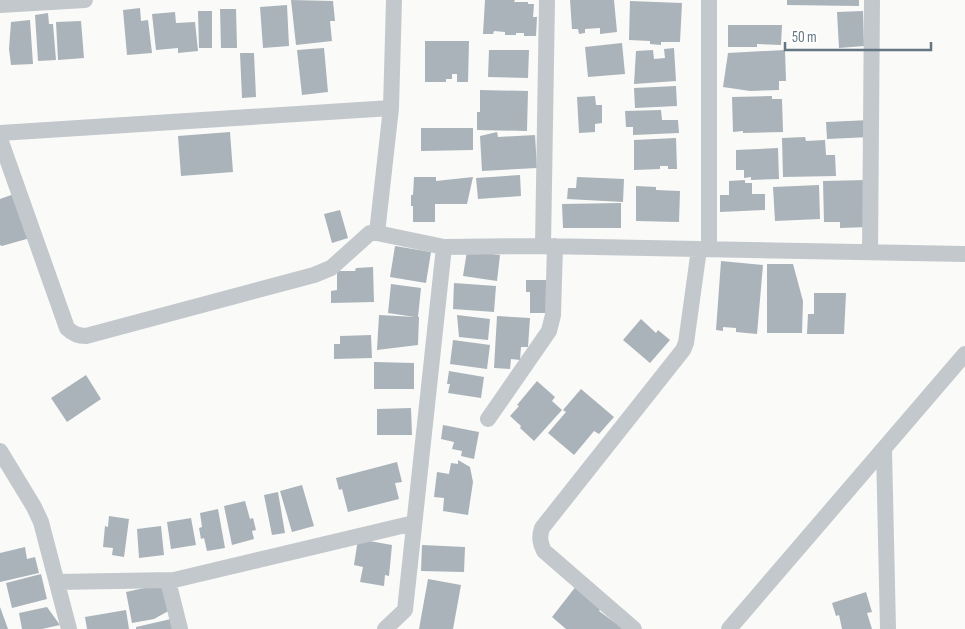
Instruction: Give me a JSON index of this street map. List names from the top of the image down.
{
  "scale_bar": "50 m"
}
